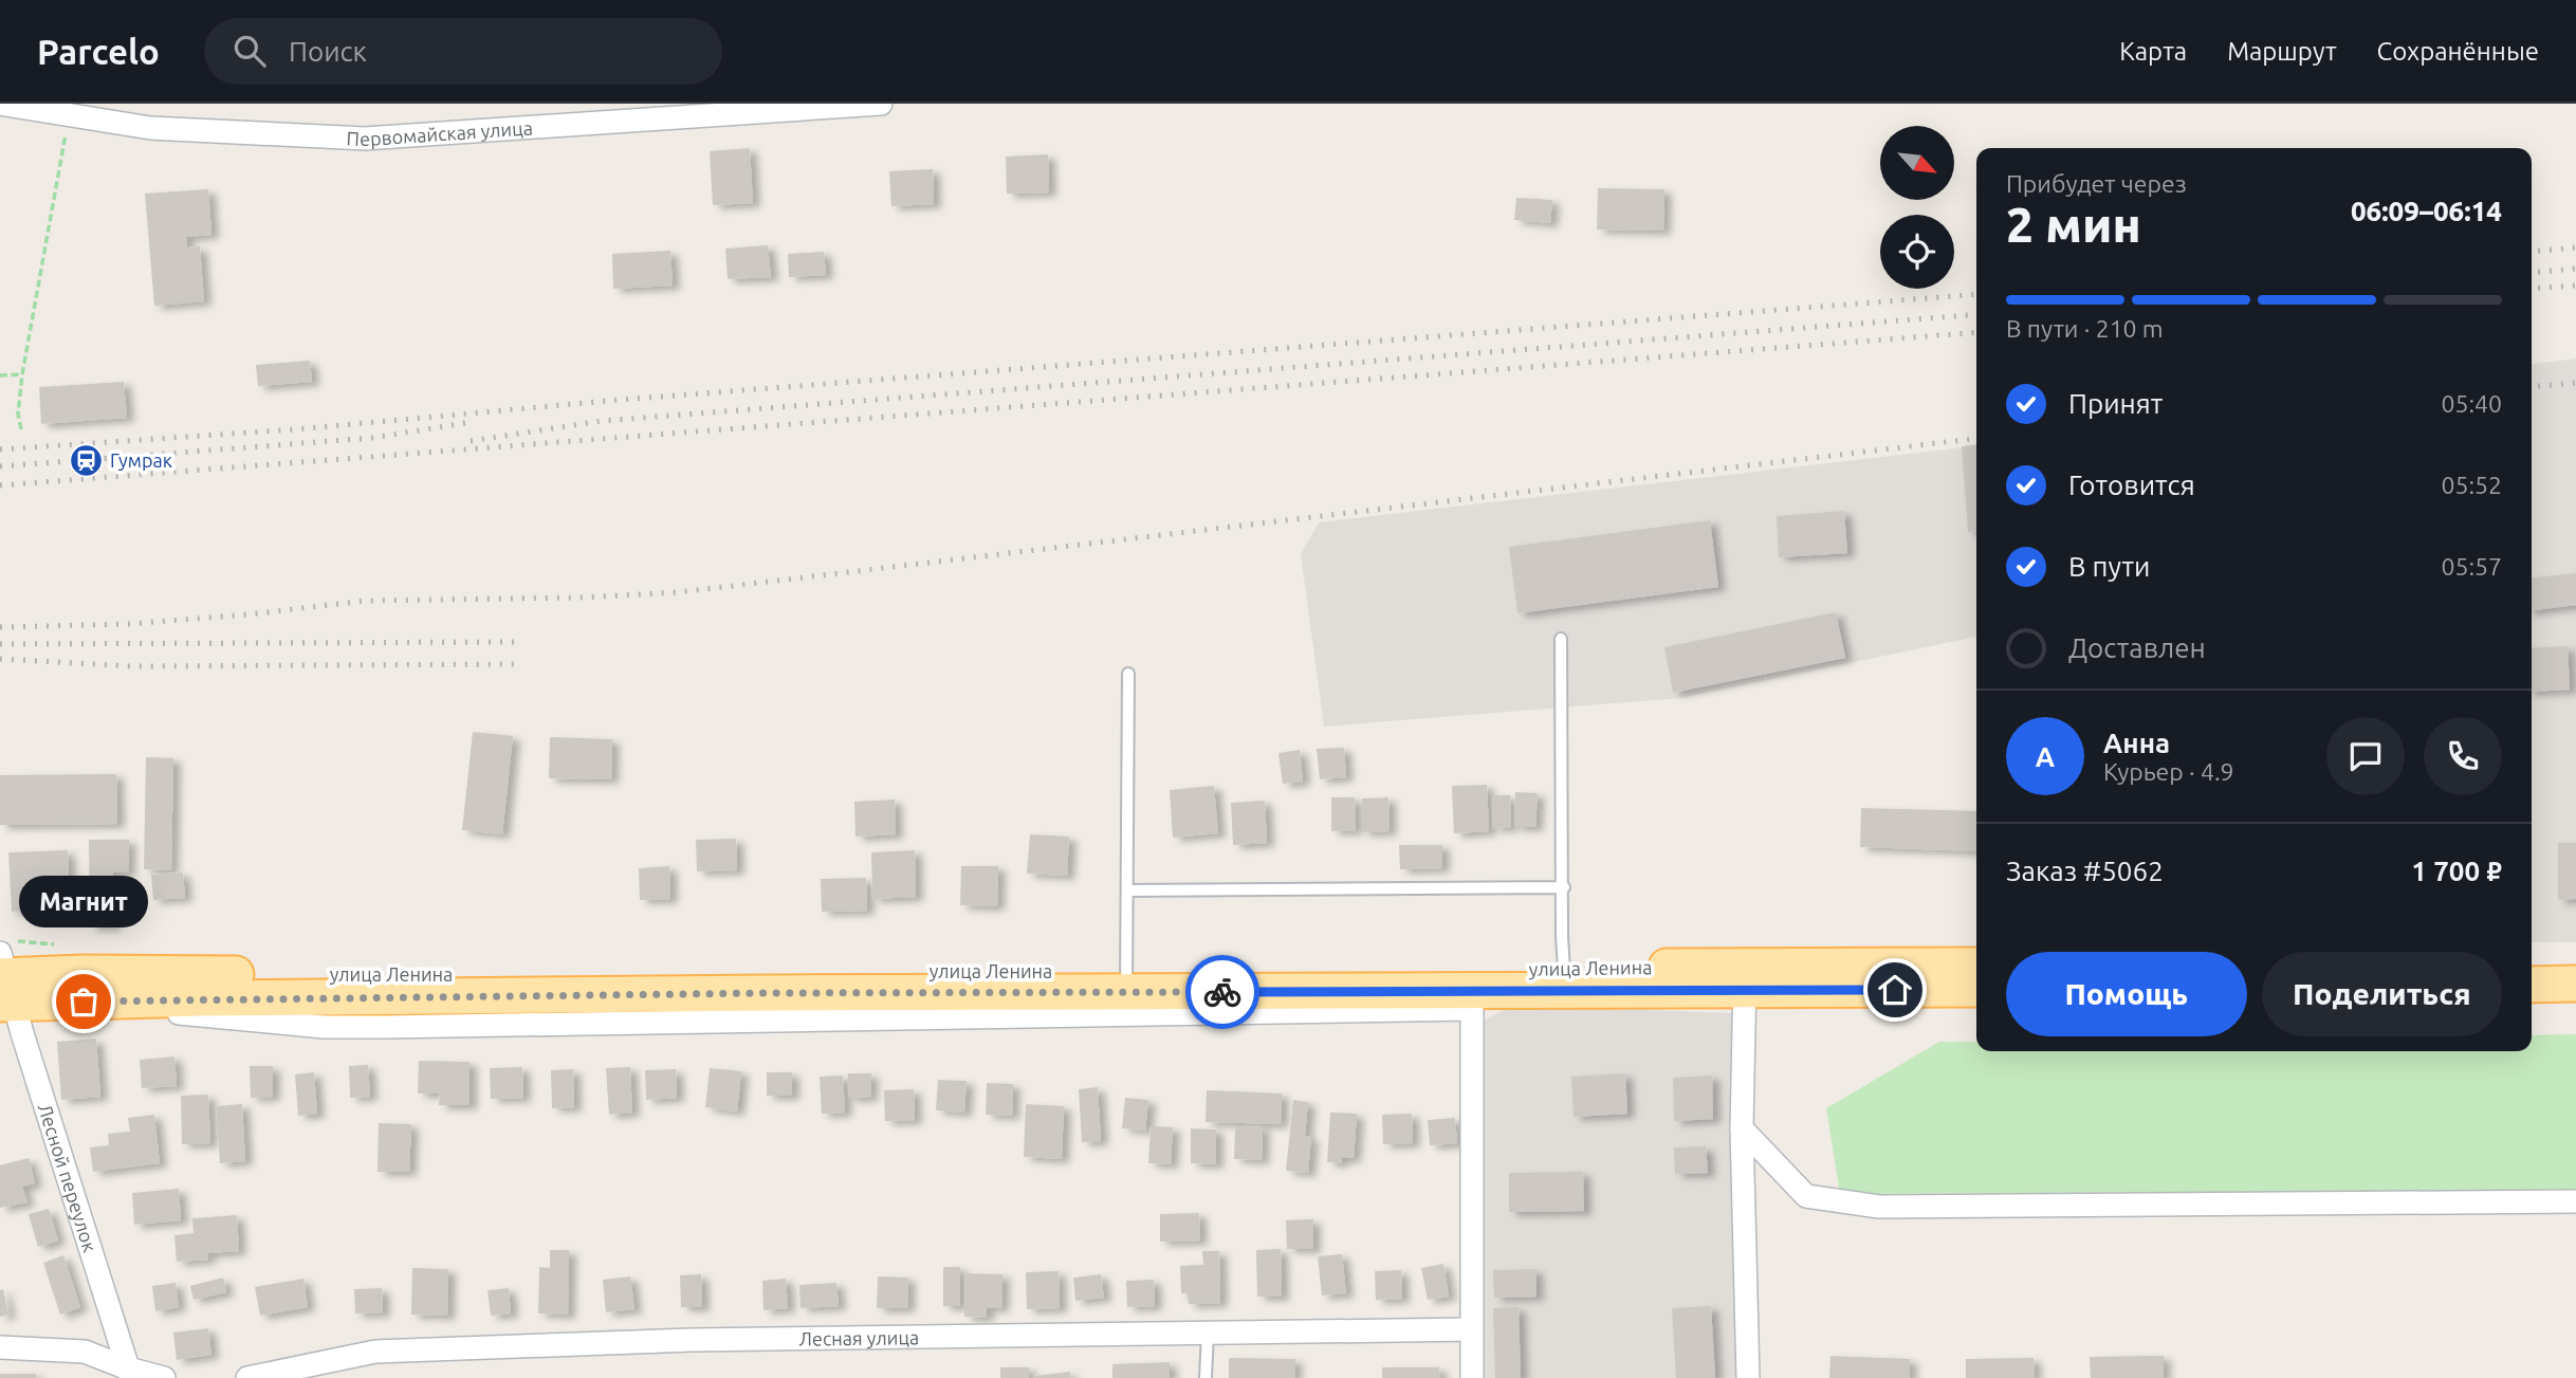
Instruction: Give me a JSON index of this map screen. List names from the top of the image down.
{
  "streets": {
    "main road": ["улица Ленина"],
    "street": ["Первомайская улица", "Лесной переулок", "Лесная улица"]
  },
  "crossings": [
    ["улица Ленина", "Лесной переулок"],
    ["улица Ленина", "Лесная улица"]
  ],
  "places": {
    "station": ["Гумрак"],
    "other": ["Магнит"]
  },
  "north": "bottom right",
  "page": {
    "header": "Parcelo",
    "search": "Поиск",
    "nav": ["Карта", "Маршрут", "Сохранённые"],
    "heading": ["2 мин", "Прибудет через", "06:09–06:14"],
    "panel": [
      "Анна",
      "Курьер · 4.9",
      "Заказ #5062",
      "1 700 ₽"
    ],
    "bar": "В пути · 210 m",
    "list": [
      ["Принят", "05:40"],
      ["Готовится", "05:52"],
      ["В пути", "05:57"],
      "Доставлен"
    ],
    "round": "А",
    "bubble": "Магнит",
    "buttons": ["Помощь", "Поделиться"]
  }
}
